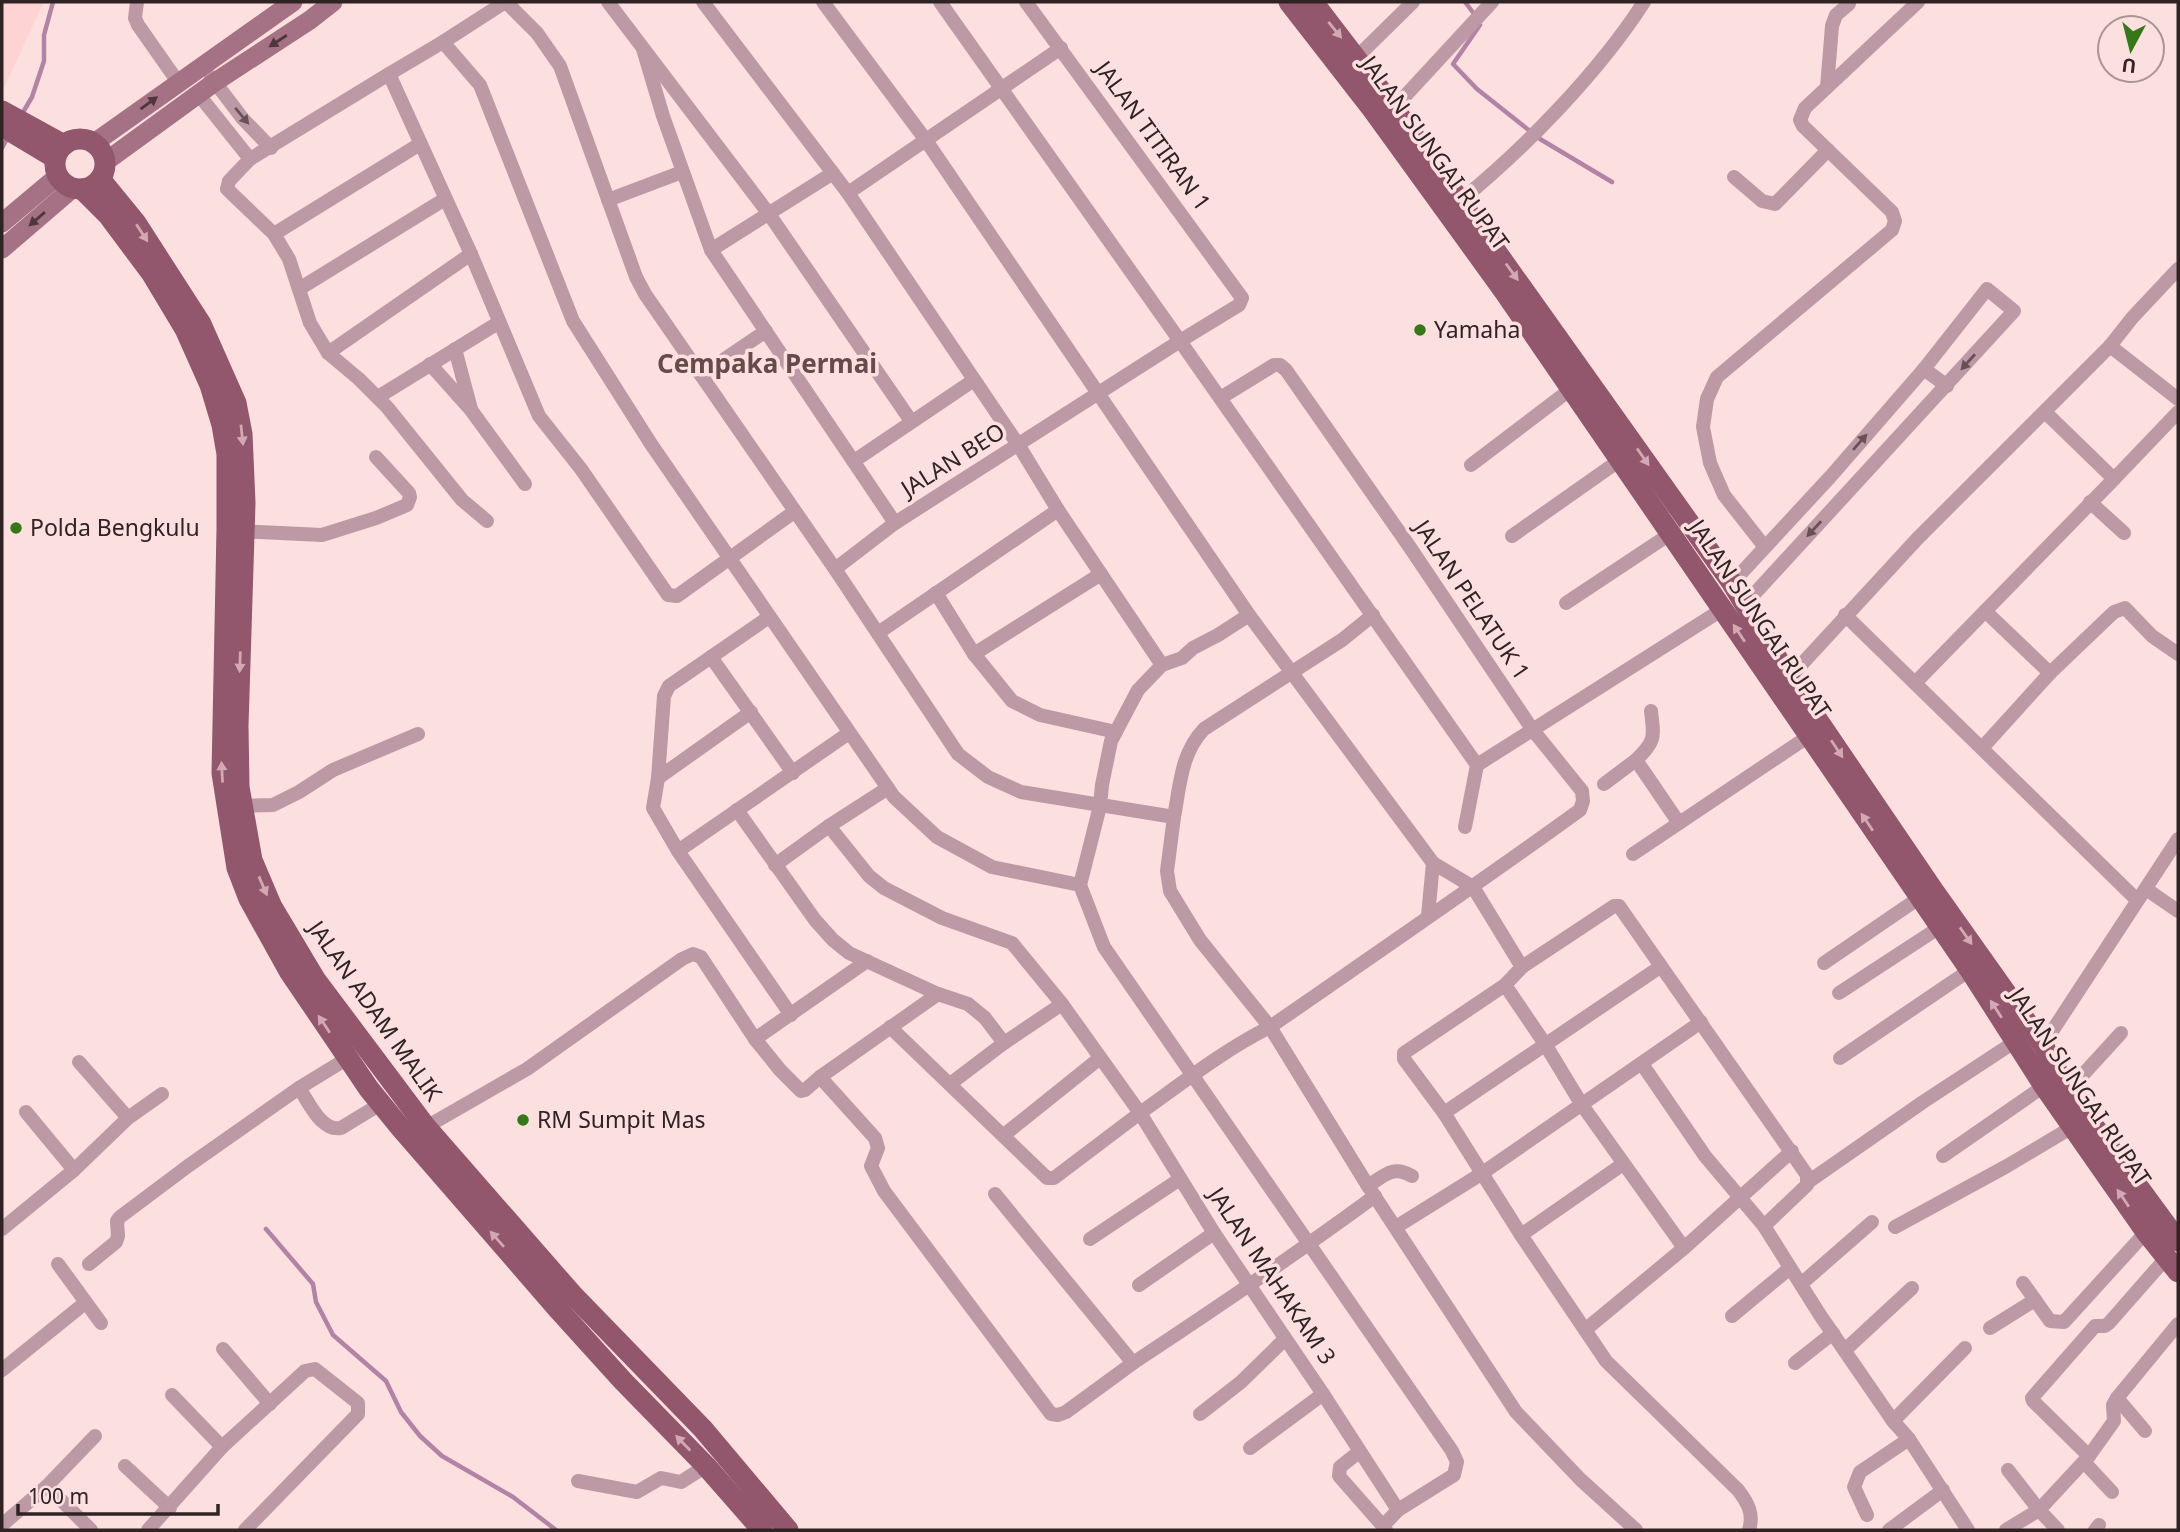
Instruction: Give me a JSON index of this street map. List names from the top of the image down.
{
  "streets": {
    "main road": ["JALAN SUNGAI RUPAT", "JALAN ADAM MALIK"],
    "street": [
      "JALAN TITIRAN 1",
      "JALAN BEO",
      "JALAN PELATUK 1",
      "JALAN MAHAKAM 3"
    ]
  },
  "crossings": [
    ["JALAN TITIRAN 1", "JALAN BEO"],
    ["JALAN PELATUK 1", "JALAN MAHAKAM 3"]
  ],
  "districts": ["Cempaka Permai"],
  "places": ["Yamaha", "Polda Bengkulu", "RM Sumpit Mas"],
  "scale_bar": "100 m",
  "north": "bottom"
}
